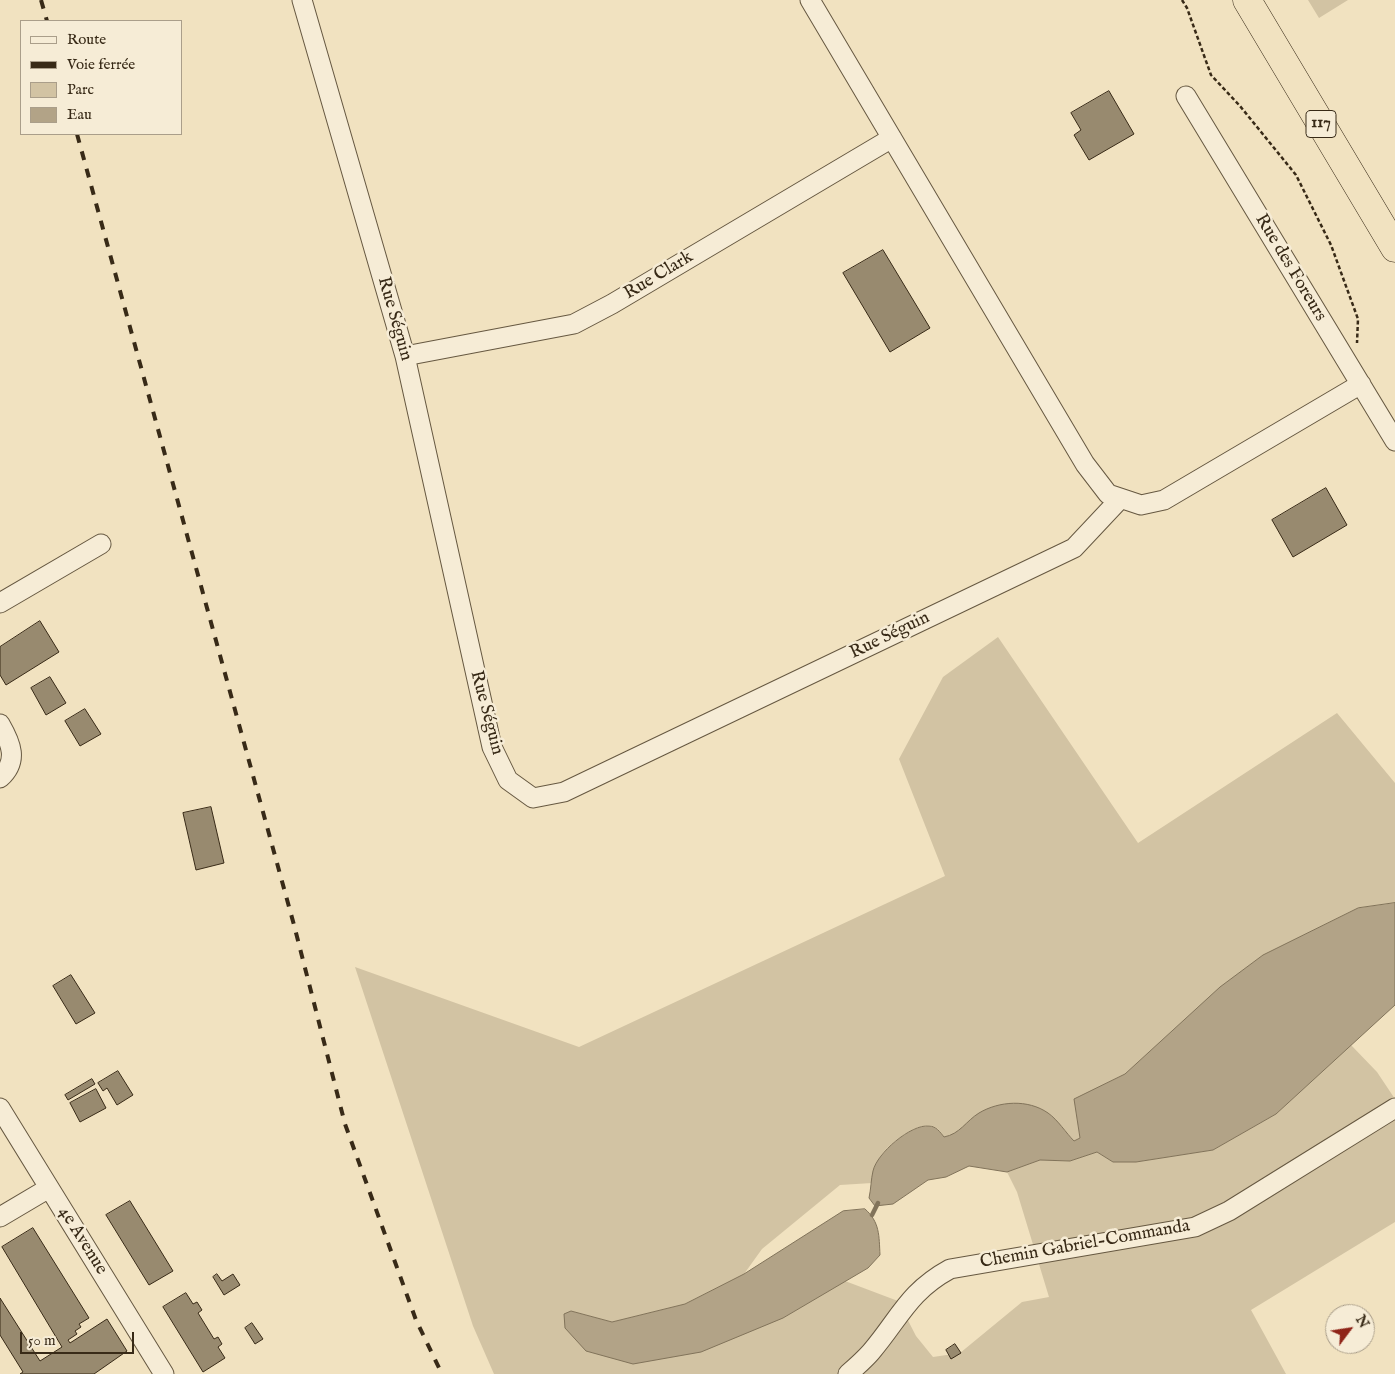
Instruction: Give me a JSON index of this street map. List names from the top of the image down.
{
  "streets": {
    "highway": ["117"],
    "street": [
      "Rue des Foreurs",
      "Rue Clark",
      "Rue Séguin",
      "4e Avenue",
      "Chemin Gabriel-Commanda"
    ]
  },
  "crossings": [
    ["Rue Clark", "Rue Séguin"]
  ],
  "legend": [
    "Route",
    "Voie ferrée",
    "Parc",
    "Eau"
  ],
  "scale_bar": "50 m",
  "north": "top right"
}
